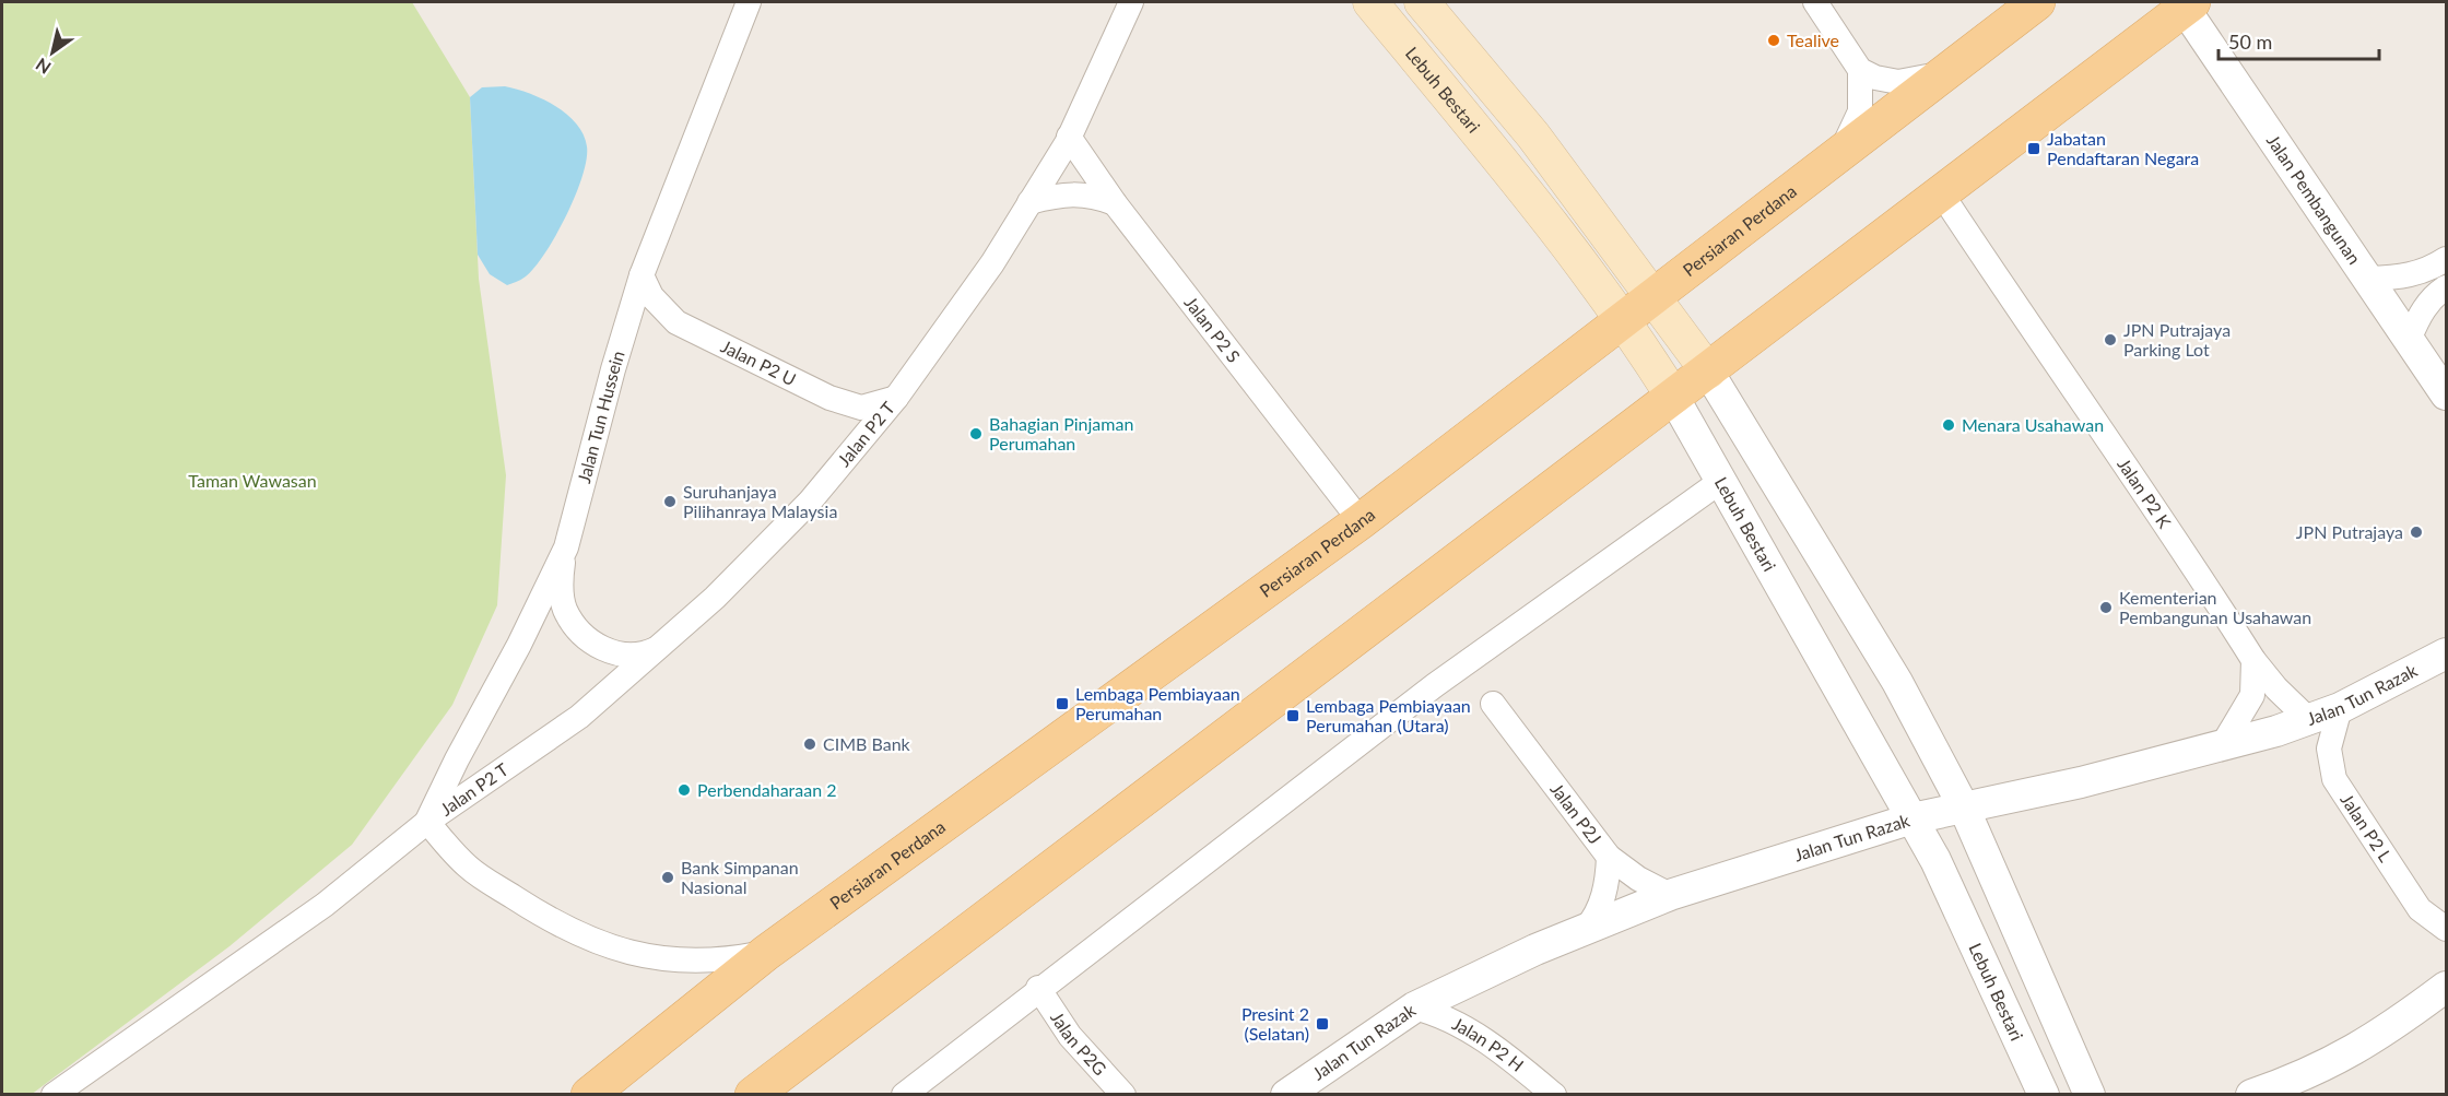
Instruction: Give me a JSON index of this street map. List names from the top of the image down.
{
  "streets": {
    "main road": ["Lebuh Bestari", "Persiaran Perdana"],
    "street": [
      "Jalan Pembangunan",
      "Jalan P2 S",
      "Jalan P2 U",
      "Jalan Tun Hussein",
      "Jalan P2 T",
      "Jalan P2 K",
      "Jalan Tun Razak",
      "Jalan P2J",
      "Jalan P2 L",
      "Jalan P2G",
      "Jalan P2 H"
    ]
  },
  "crossings": [
    ["Lebuh Bestari", "Persiaran Perdana"],
    ["Lebuh Bestari", "Jalan Tun Razak"],
    ["Persiaran Perdana", "Jalan P2 S"],
    ["Jalan P2 S", "Jalan P2 T"],
    ["Jalan P2 U", "Jalan Tun Hussein"],
    ["Jalan P2 U", "Jalan P2 T"],
    ["Jalan Tun Hussein", "Jalan P2 T"],
    ["Jalan P2 K", "Jalan Tun Razak"],
    ["Jalan Tun Razak", "Jalan P2J"],
    ["Jalan Tun Razak", "Jalan P2 L"],
    ["Jalan Tun Razak", "Jalan P2 H"]
  ],
  "parks": ["Taman Wawasan"],
  "places": {
    "other": [
      "Tealive",
      "JPN Putrajaya Parking Lot",
      "Menara Usahawan",
      "Bahagian Pinjaman Perumahan",
      "Suruhanjaya Pilihanraya Malaysia",
      "JPN Putrajaya",
      "Kementerian Pembangunan Usahawan",
      "CIMB Bank",
      "Perbendaharaan 2",
      "Bank Simpanan Nasional"
    ],
    "transit": [
      "Jabatan Pendaftaran Negara",
      "Lembaga Pembiayaan Perumahan",
      "Lembaga Pembiayaan Perumahan (Utara)",
      "Presint 2 (Selatan)"
    ]
  },
  "scale_bar": "50 m",
  "north": "bottom left"
}
